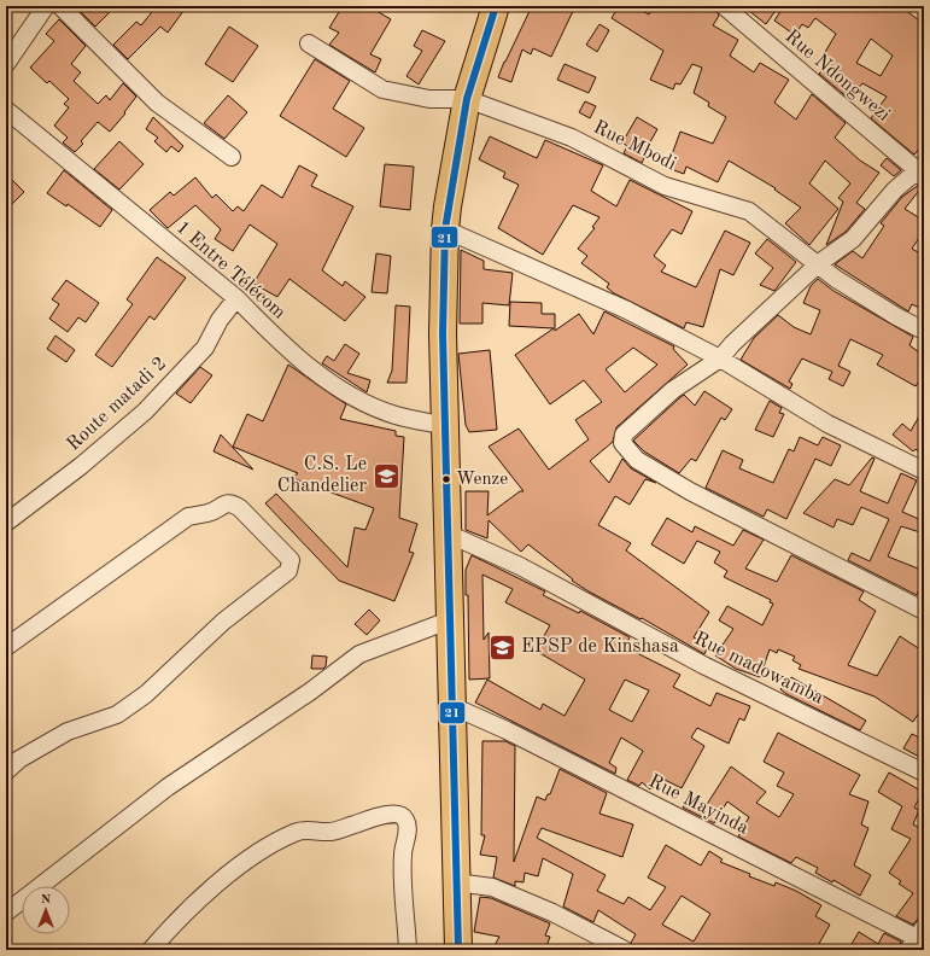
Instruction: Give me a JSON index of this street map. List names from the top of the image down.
{
  "streets": {
    "street": [
      "Rue Ndongwezi",
      "Rue Mbodi",
      "1 Entre Télécom",
      "Route matadi 2",
      "Rue madowamba",
      "Rue Mayinda"
    ]
  },
  "crossings": [
    ["1 Entre Télécom", "Route matadi 2"]
  ],
  "places": {
    "school or university": ["C.S. Le Chandelier", "EPSP de Kinshasa"],
    "other": ["Wenze"]
  },
  "lines": ["transit line 21"],
  "north": "top"
}
